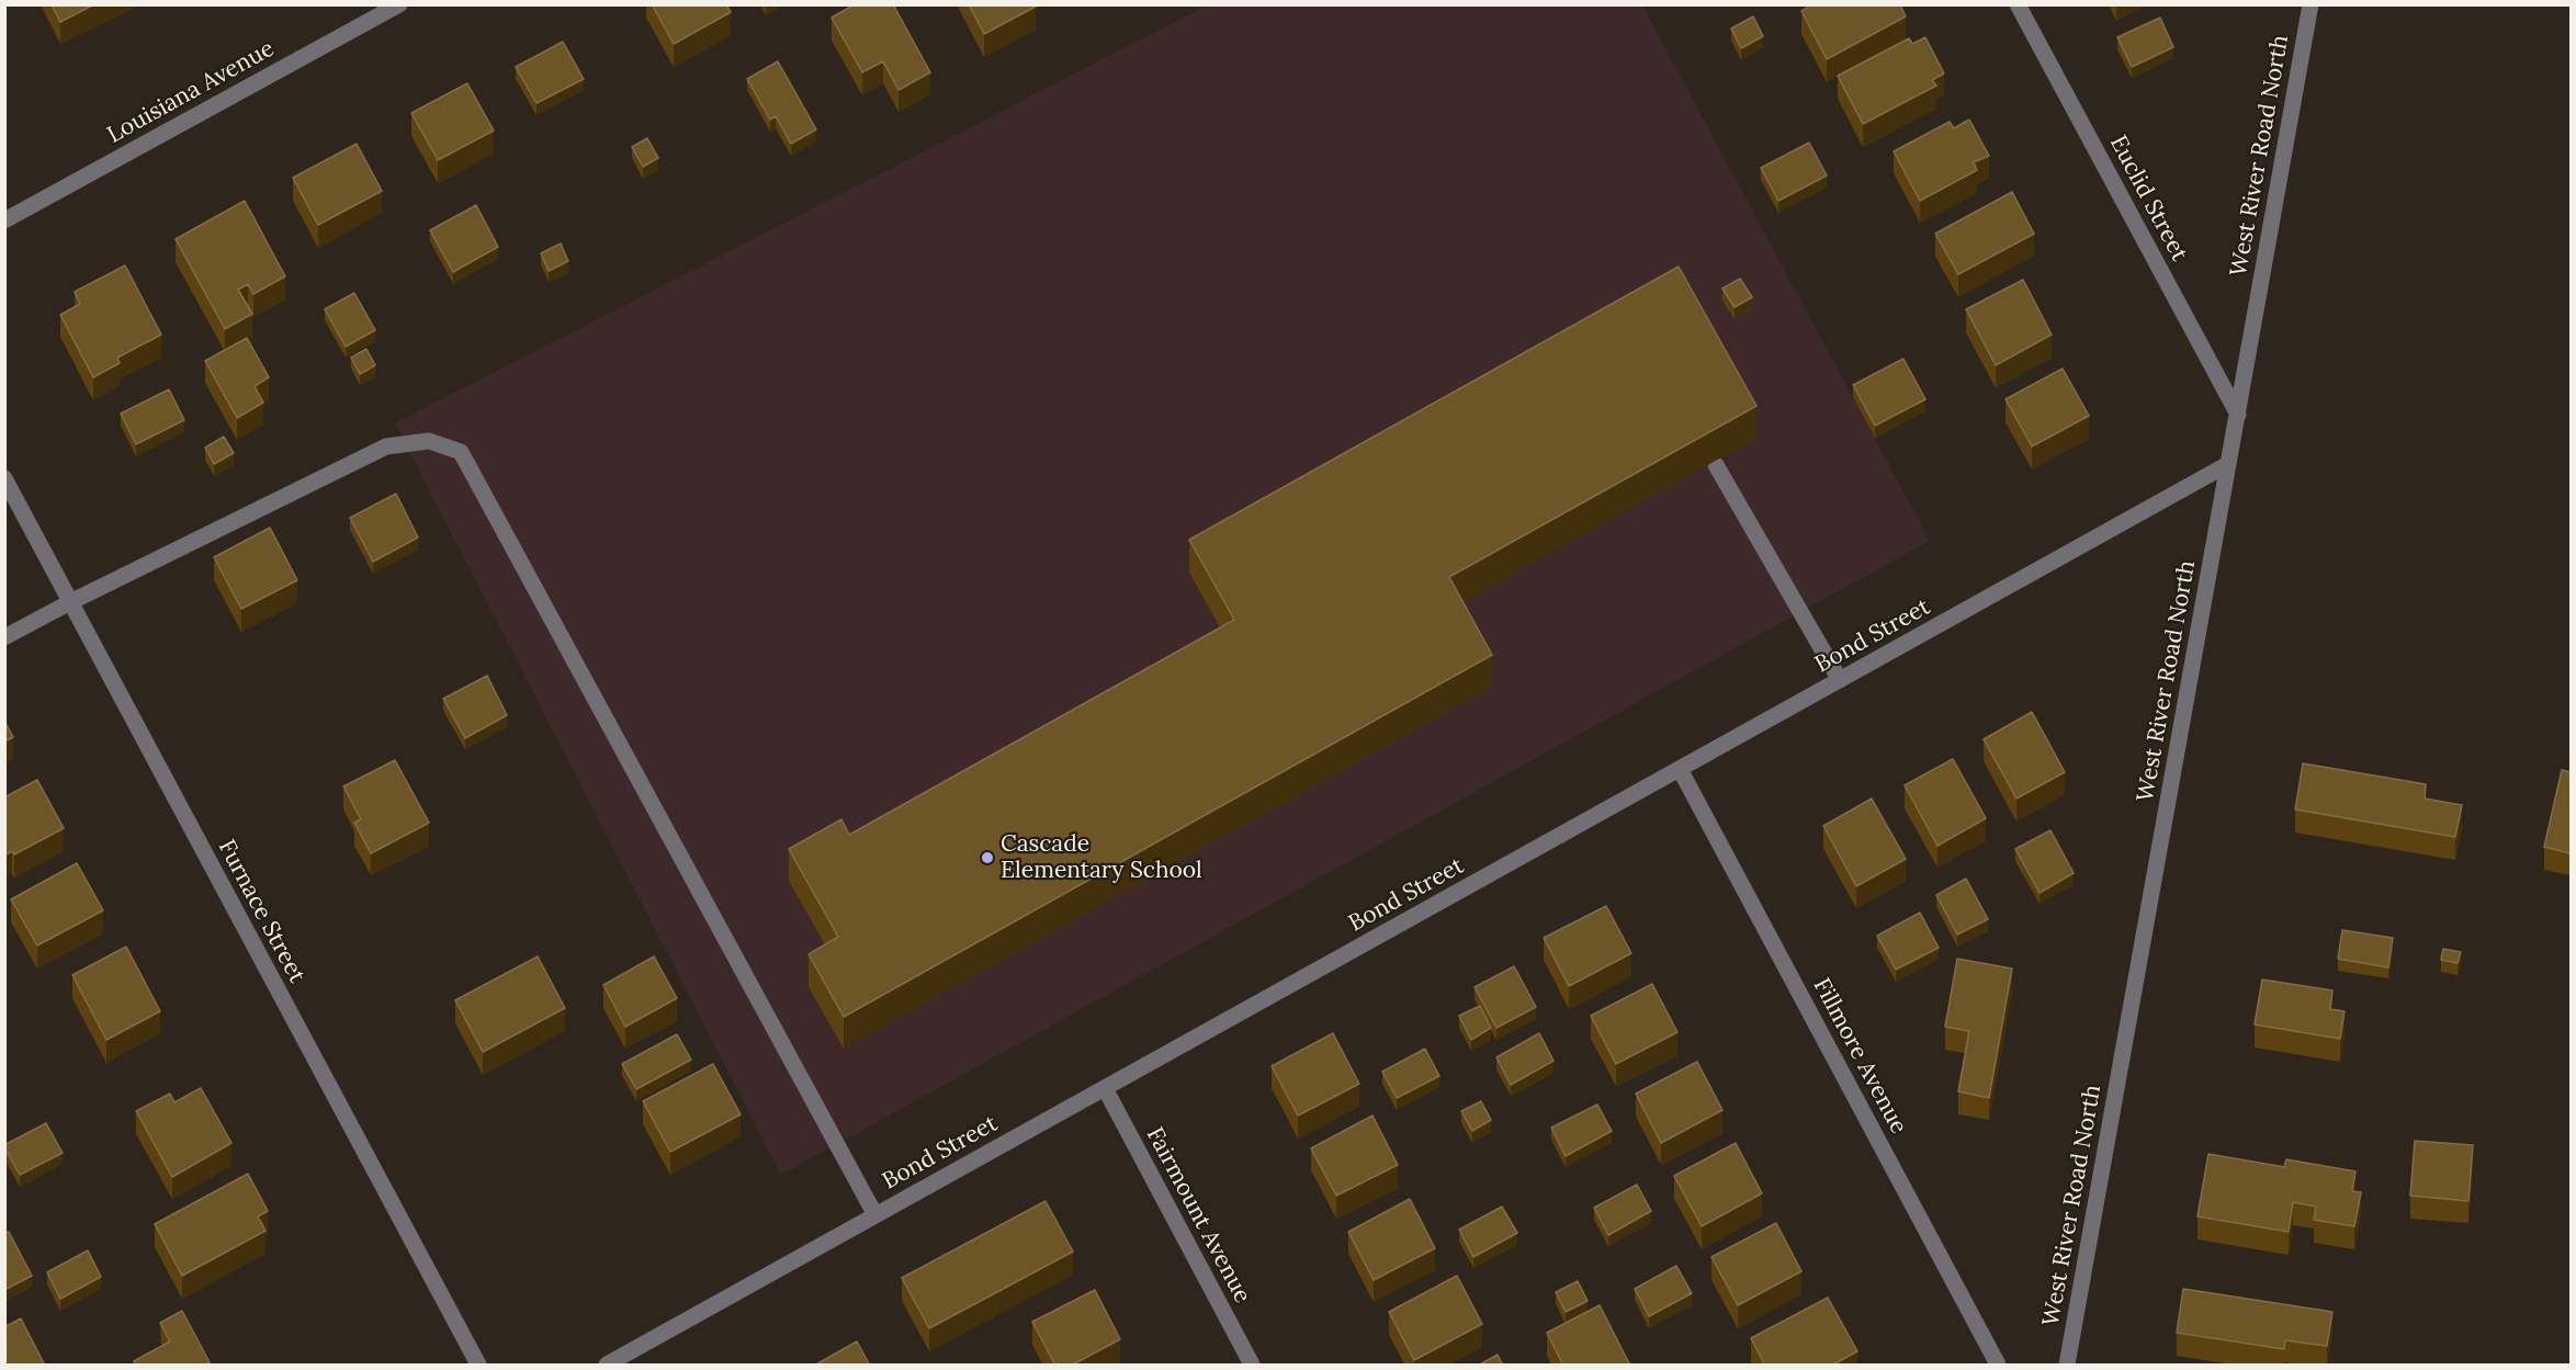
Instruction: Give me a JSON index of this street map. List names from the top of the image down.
{
  "streets": {
    "street": [
      "Louisiana Avenue",
      "West River Road North",
      "Euclid Street",
      "Bond Street",
      "Furnace Street",
      "Fillmore Avenue",
      "Fairmount Avenue"
    ]
  },
  "crossings": [
    ["West River Road North", "Euclid Street"],
    ["West River Road North", "Bond Street"],
    ["Bond Street", "Fillmore Avenue"],
    ["Bond Street", "Fairmount Avenue"]
  ],
  "places": ["Cascade Elementary School"]
}
